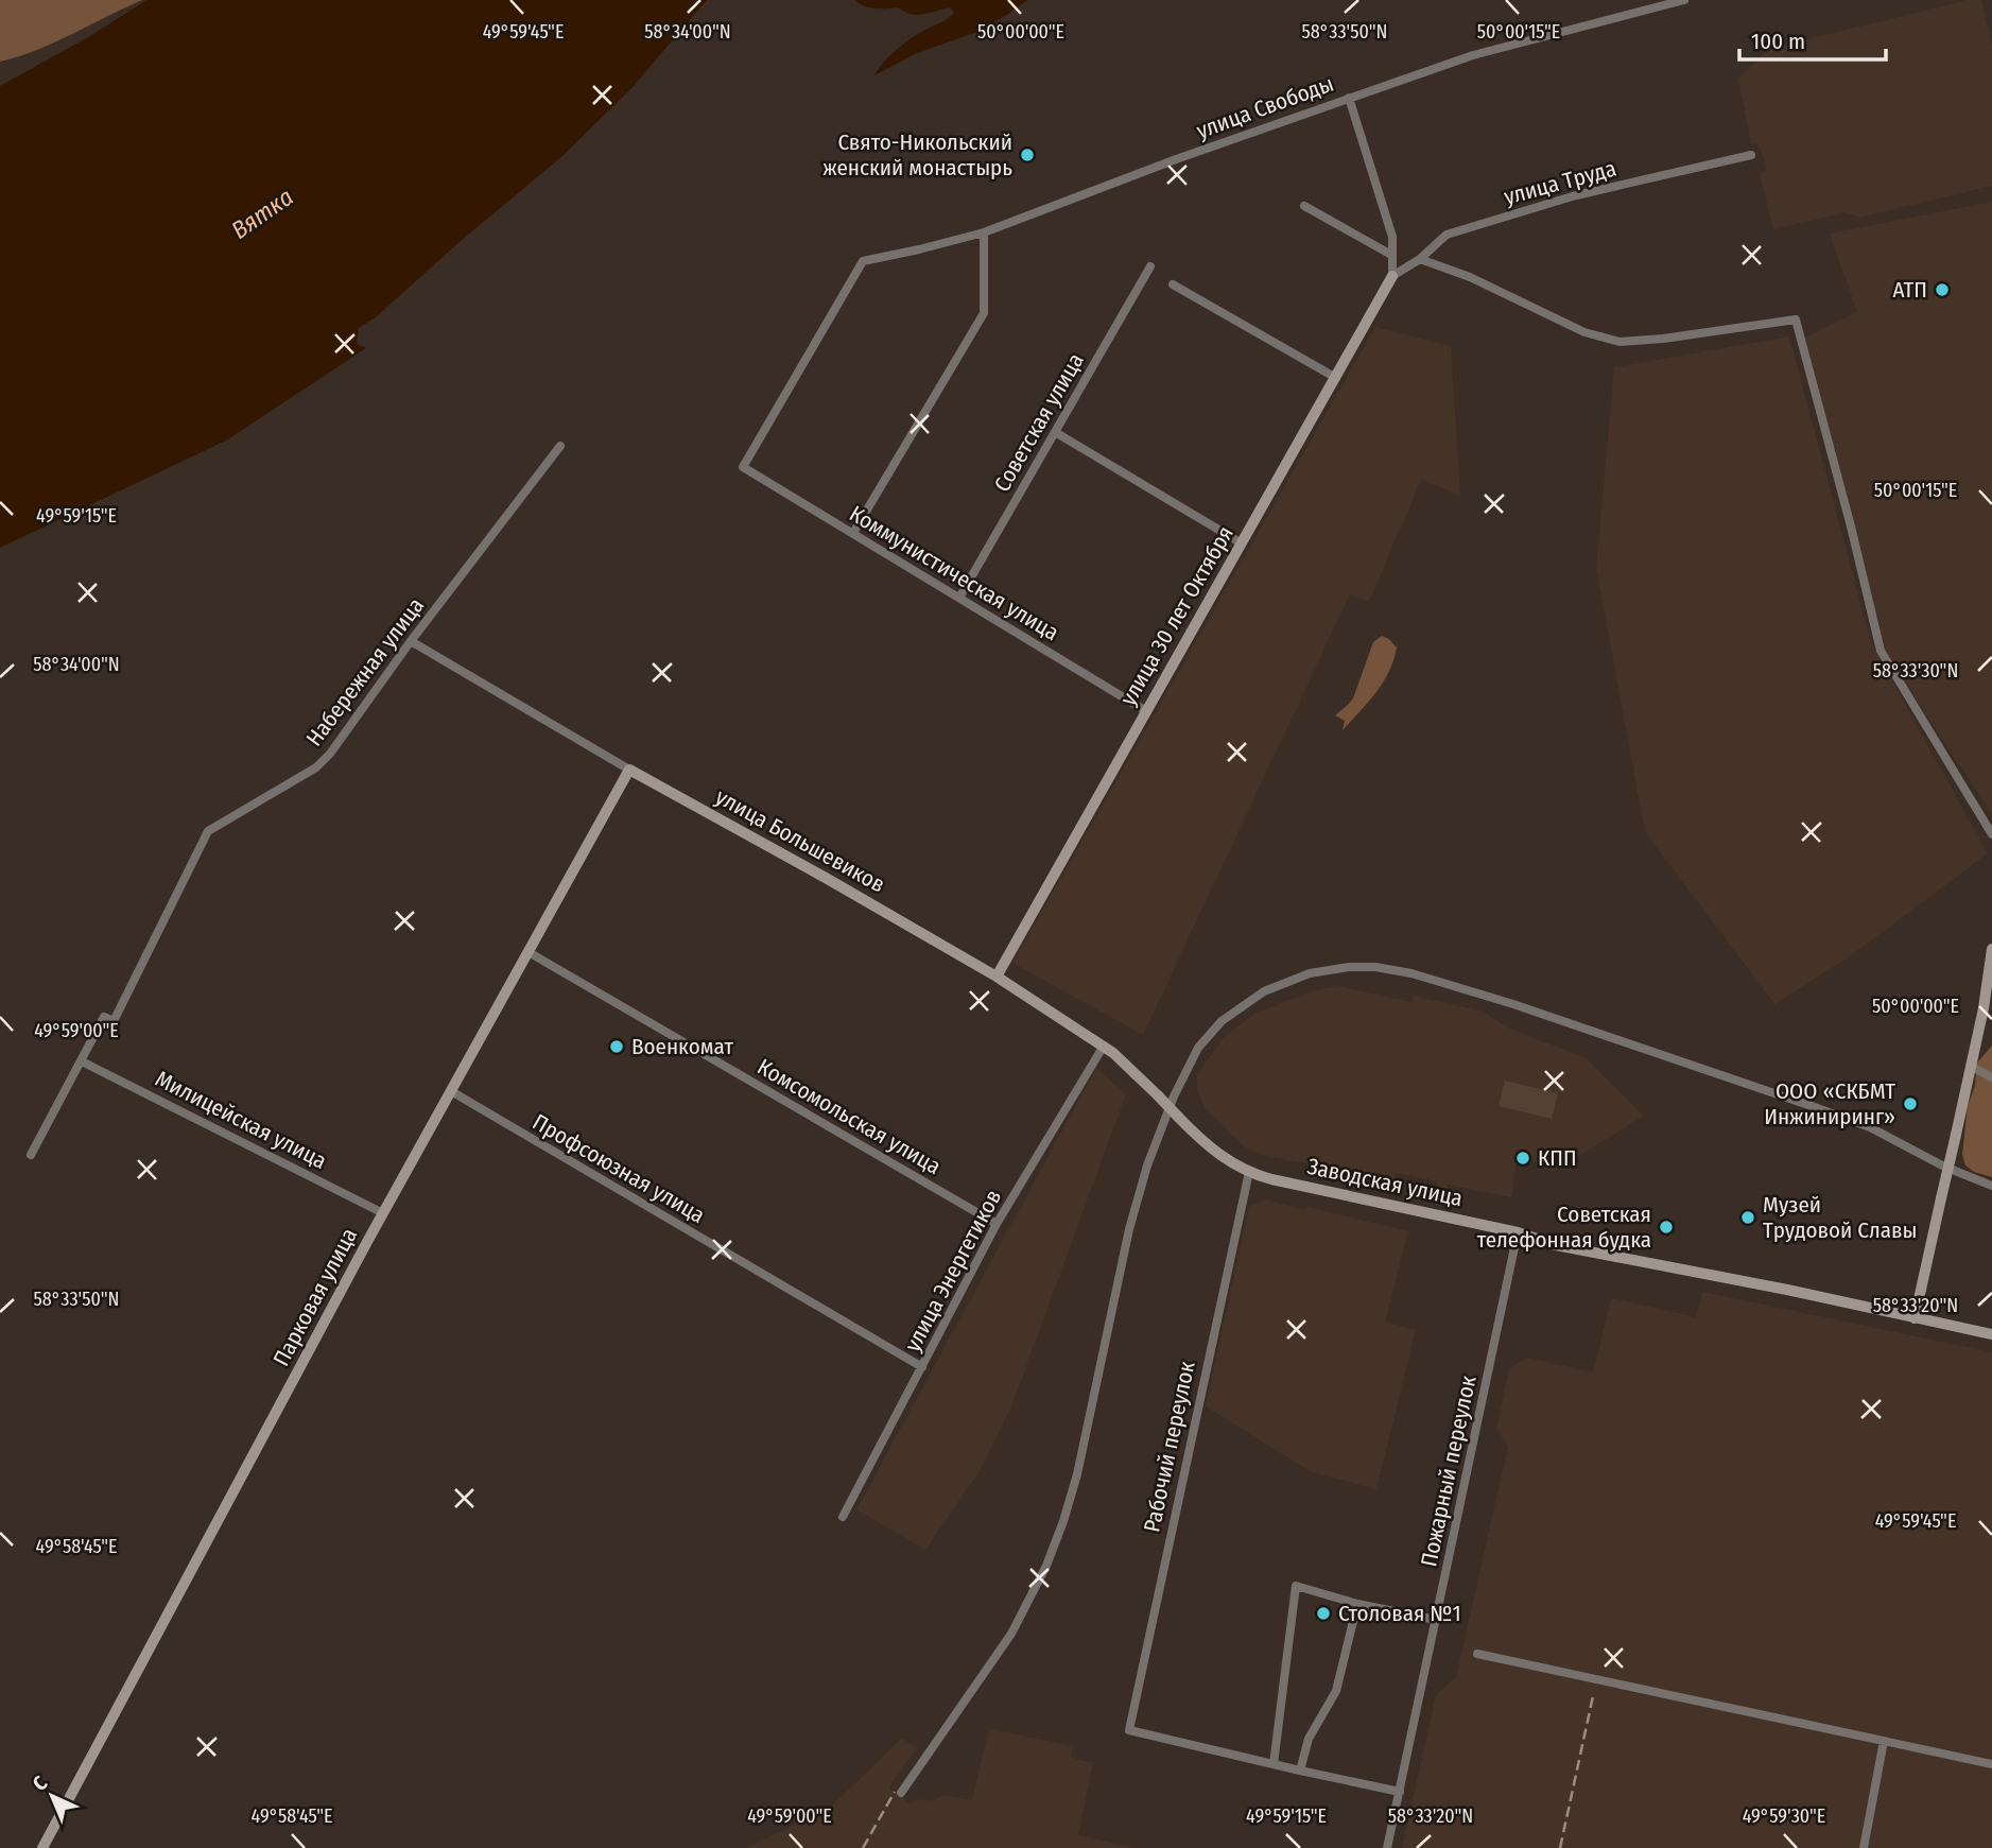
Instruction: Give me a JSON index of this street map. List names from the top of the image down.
{
  "streets": {
    "street": [
      "улица Свободы",
      "улица Труда",
      "Советская улица",
      "Коммунистическая улица",
      "улица 30 лет Октября",
      "Набережная улица",
      "улица Большевиков",
      "Комсомольская улица",
      "Милицейская улица",
      "Профсоюзная улица",
      "Заводская улица",
      "улица Энергетиков",
      "Парковая улица",
      "Рабочий переулок",
      "Пожарный переулок"
    ]
  },
  "crossings": [
    ["улица Свободы", "Коммунистическая улица"],
    ["улица Труда", "улица 30 лет Октября"],
    ["Советская улица", "Коммунистическая улица"],
    ["Коммунистическая улица", "улица 30 лет Октября"],
    ["улица 30 лет Октября", "улица Большевиков"],
    ["Набережная улица", "улица Большевиков"],
    ["Набережная улица", "Милицейская улица"],
    ["улица Большевиков", "Заводская улица"],
    ["улица Большевиков", "улица Энергетиков"],
    ["улица Большевиков", "Парковая улица"],
    ["Комсомольская улица", "улица Энергетиков"],
    ["Комсомольская улица", "Парковая улица"],
    ["Милицейская улица", "Парковая улица"],
    ["Профсоюзная улица", "улица Энергетиков"],
    ["Профсоюзная улица", "Парковая улица"],
    ["Заводская улица", "Рабочий переулок"],
    ["Заводская улица", "Пожарный переулок"]
  ],
  "water": ["Вятка"],
  "places": [
    "Свято-Никольский женский монастырь",
    "АТП",
    "Военкомат",
    "ООО «СКБМТ Инжиниринг»",
    "КПП",
    "Музей Трудовой Славы",
    "Советская телефонная будка",
    "Столовая №1"
  ],
  "scale_bar": "100 m",
  "north": "top left",
  "coordinates": [
    "58°34'00\"N",
    "58°33'50\"N",
    "50°00'00\"E",
    "50°00'15\"E",
    "49°59'45\"E",
    "49°59'15\"E",
    "58°33'30\"N",
    "49°59'00\"E",
    "58°33'20\"N",
    "49°58'45\"E",
    "49°59'30\"E"
  ]
}
